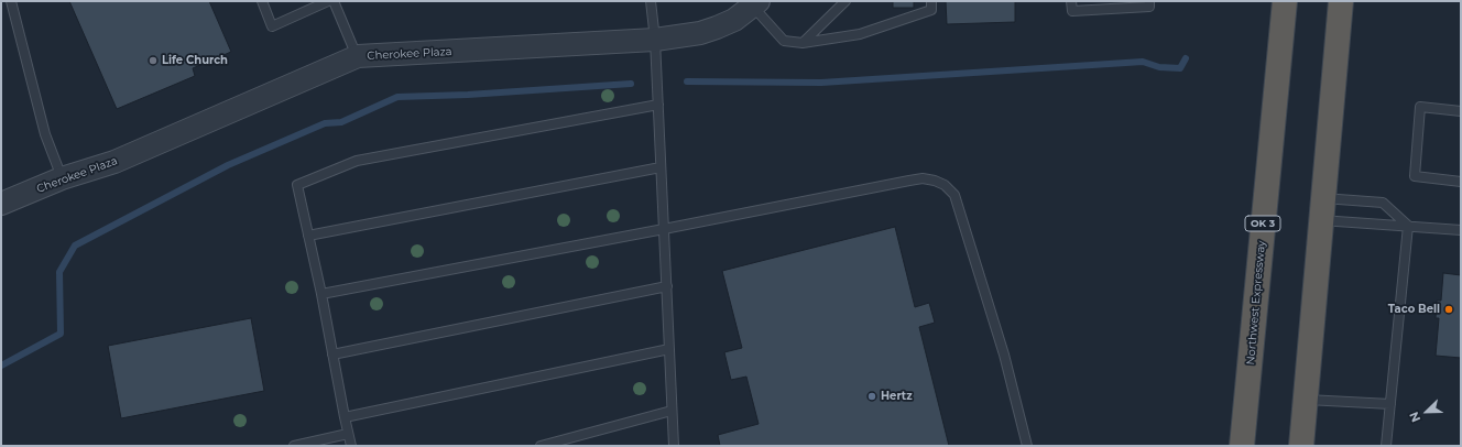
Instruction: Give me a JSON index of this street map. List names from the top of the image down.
{
  "streets": {
    "highway": ["OK 3", "Northwest Expressway"],
    "street": ["Cherokee Plaza"]
  },
  "places": ["Life Church", "Taco Bell", "Hertz"],
  "north": "bottom left"
}
